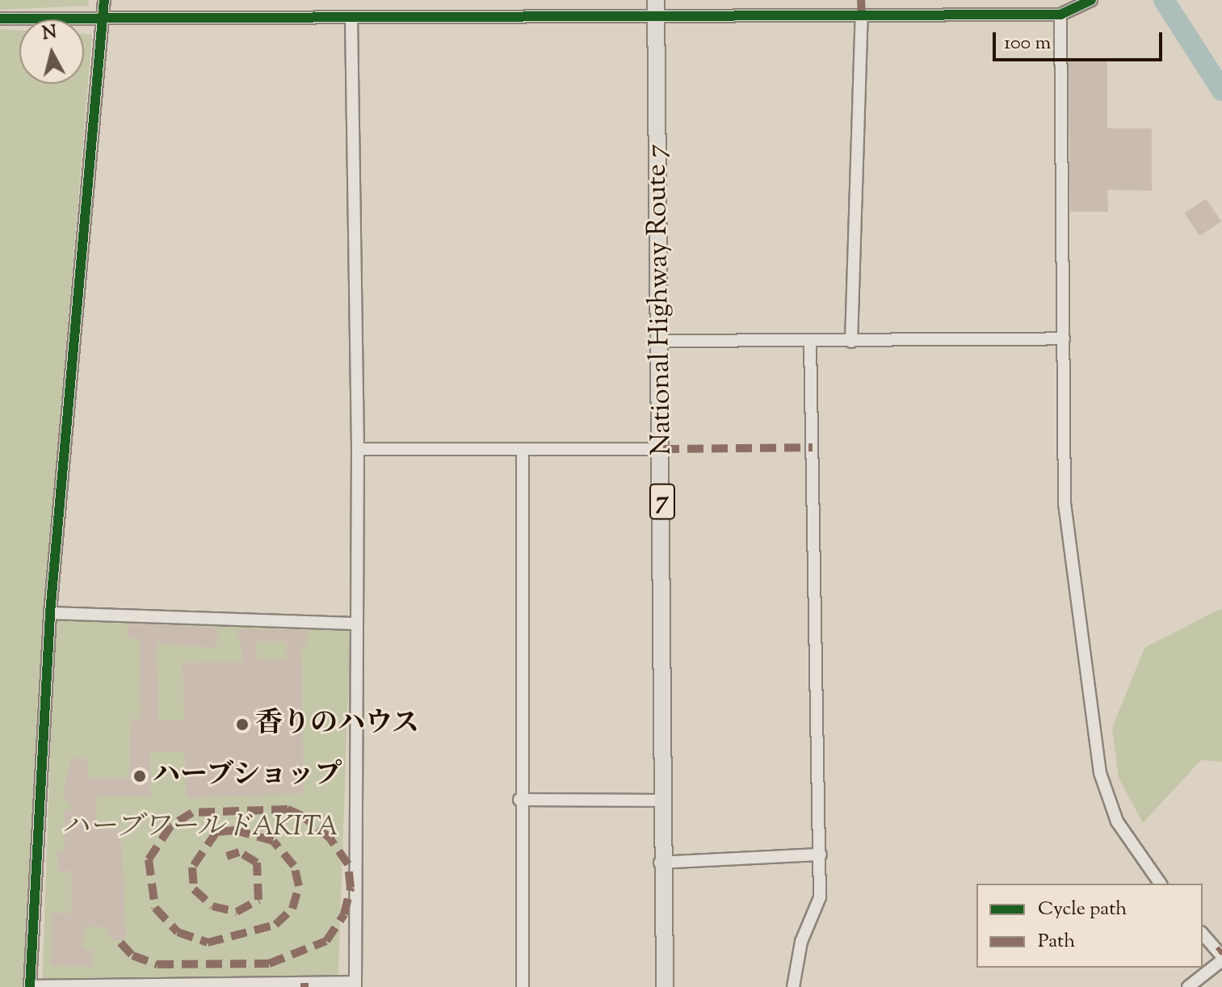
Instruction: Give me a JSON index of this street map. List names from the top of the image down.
{
  "streets": {
    "highway": ["National Highway Route 7", "7"]
  },
  "parks": ["ハーブワールドAKITA"],
  "places": ["香りのハウス", "ハーブショップ"],
  "legend": ["Cycle path", "Path"],
  "scale_bar": "100 m",
  "north": "top"
}
